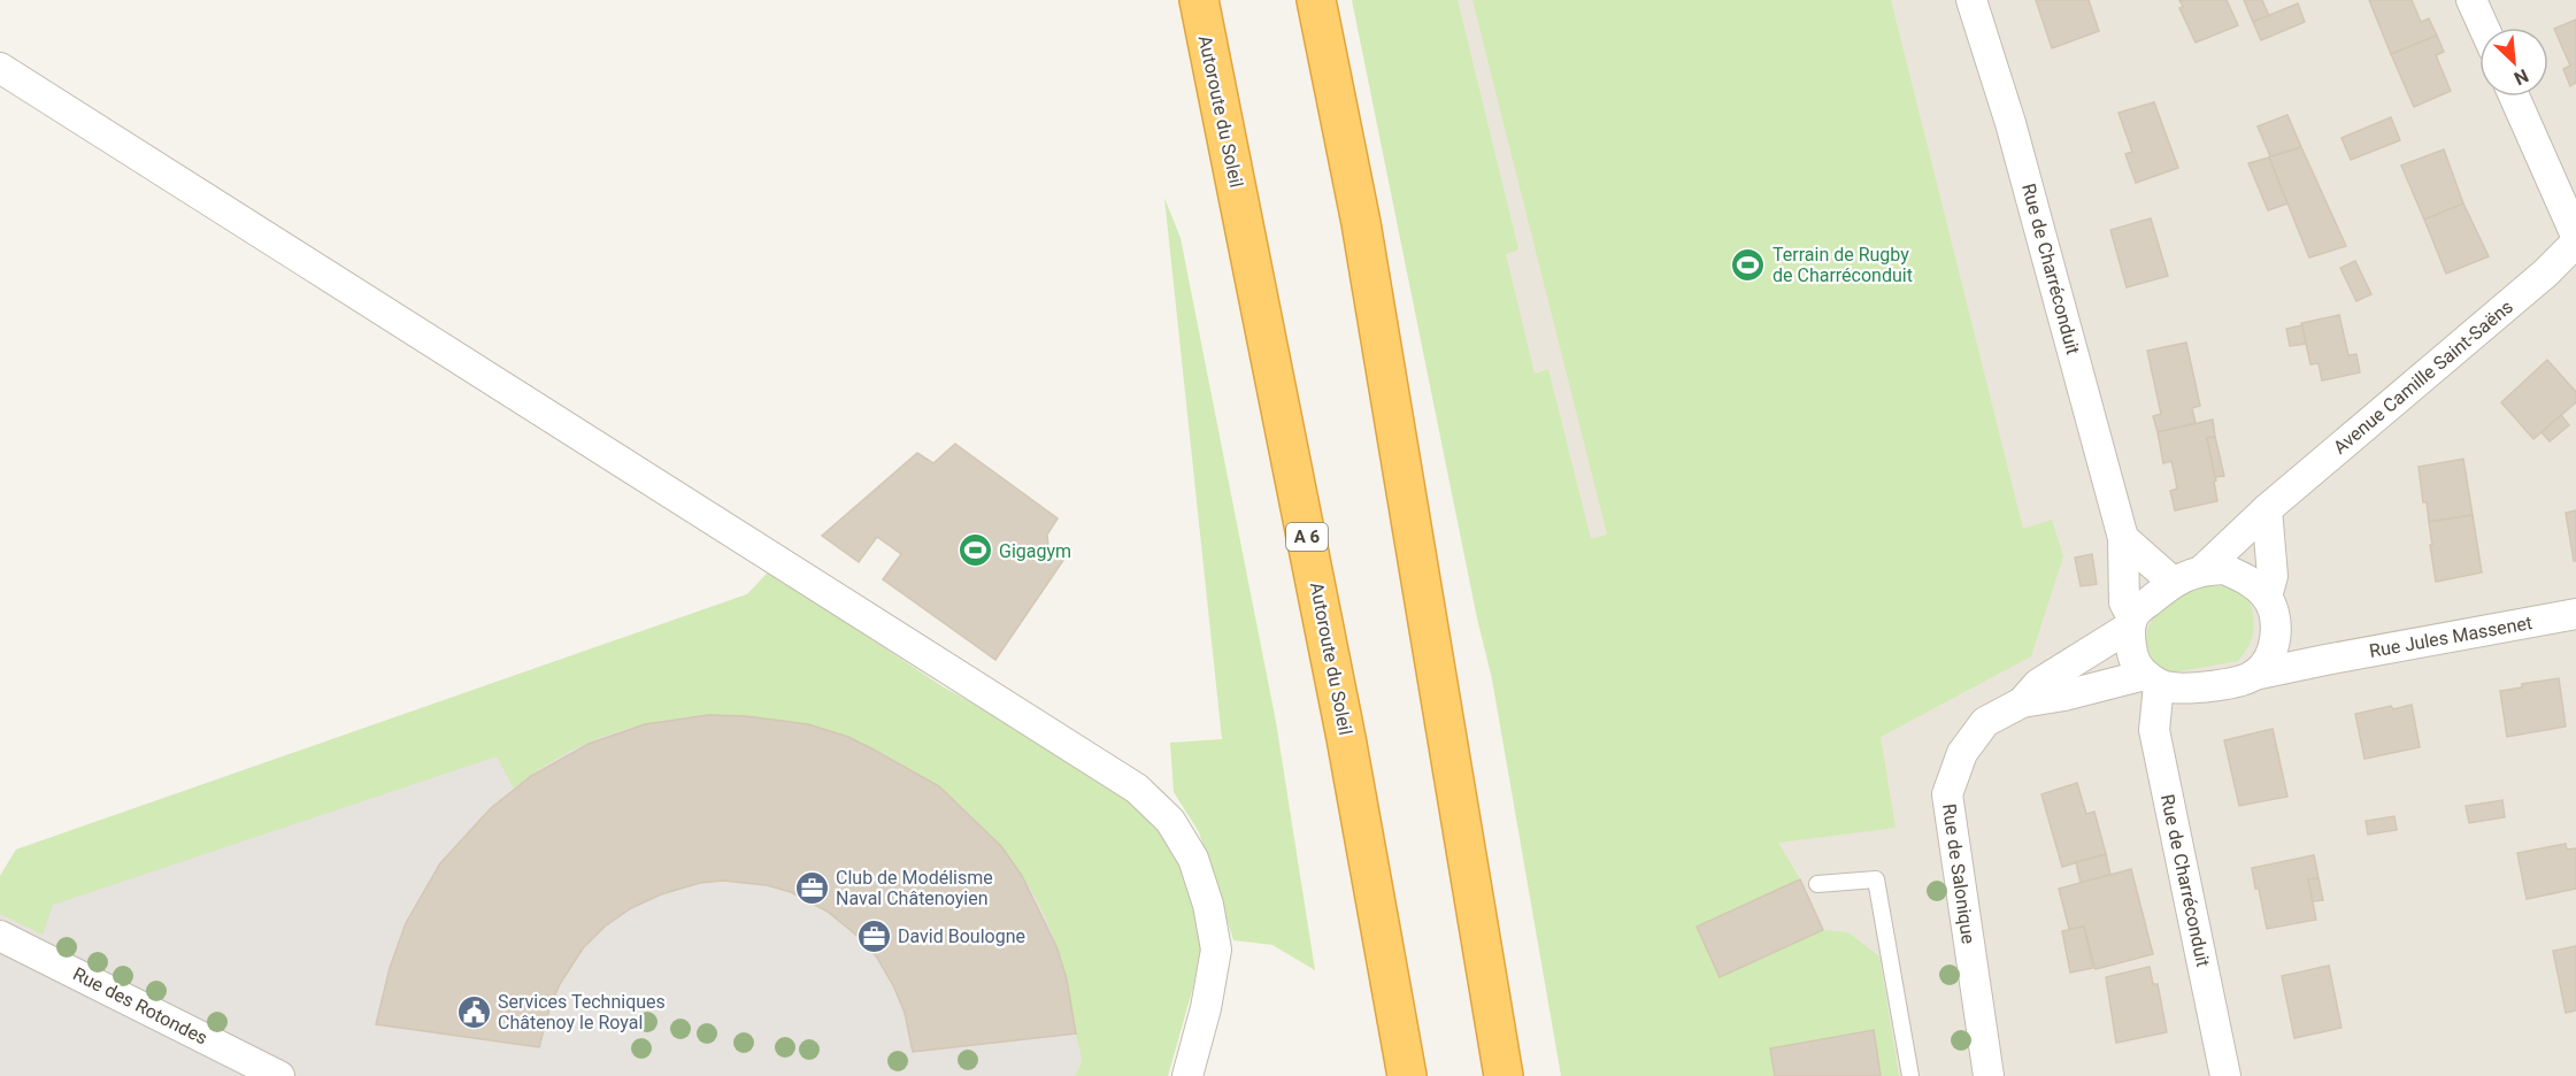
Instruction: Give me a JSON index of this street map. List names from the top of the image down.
{
  "streets": {
    "highway": ["Autoroute du Soleil", "A 6"],
    "street": [
      "Rue de Charréconduit",
      "Avenue Camille Saint-Saëns",
      "Rue Jules Massenet",
      "Rue de Salonique",
      "Rue des Rotondes"
    ]
  },
  "crossings": [
    ["Rue de Charréconduit", "Avenue Camille Saint-Saëns"],
    ["Rue de Charréconduit", "Rue Jules Massenet"],
    ["Rue de Charréconduit", "Rue de Salonique"],
    ["Avenue Camille Saint-Saëns", "Rue Jules Massenet"],
    ["Avenue Camille Saint-Saëns", "Rue de Salonique"],
    ["Rue Jules Massenet", "Rue de Salonique"]
  ],
  "places": {
    "sports": ["Terrain de Rugby de Charréconduit", "Gigagym"],
    "office": ["Club de Modélisme Naval Châtenoyien", "David Boulogne"],
    "public building": ["Services Techniques Châtenoy le Royal"]
  },
  "north": "bottom right"
}
